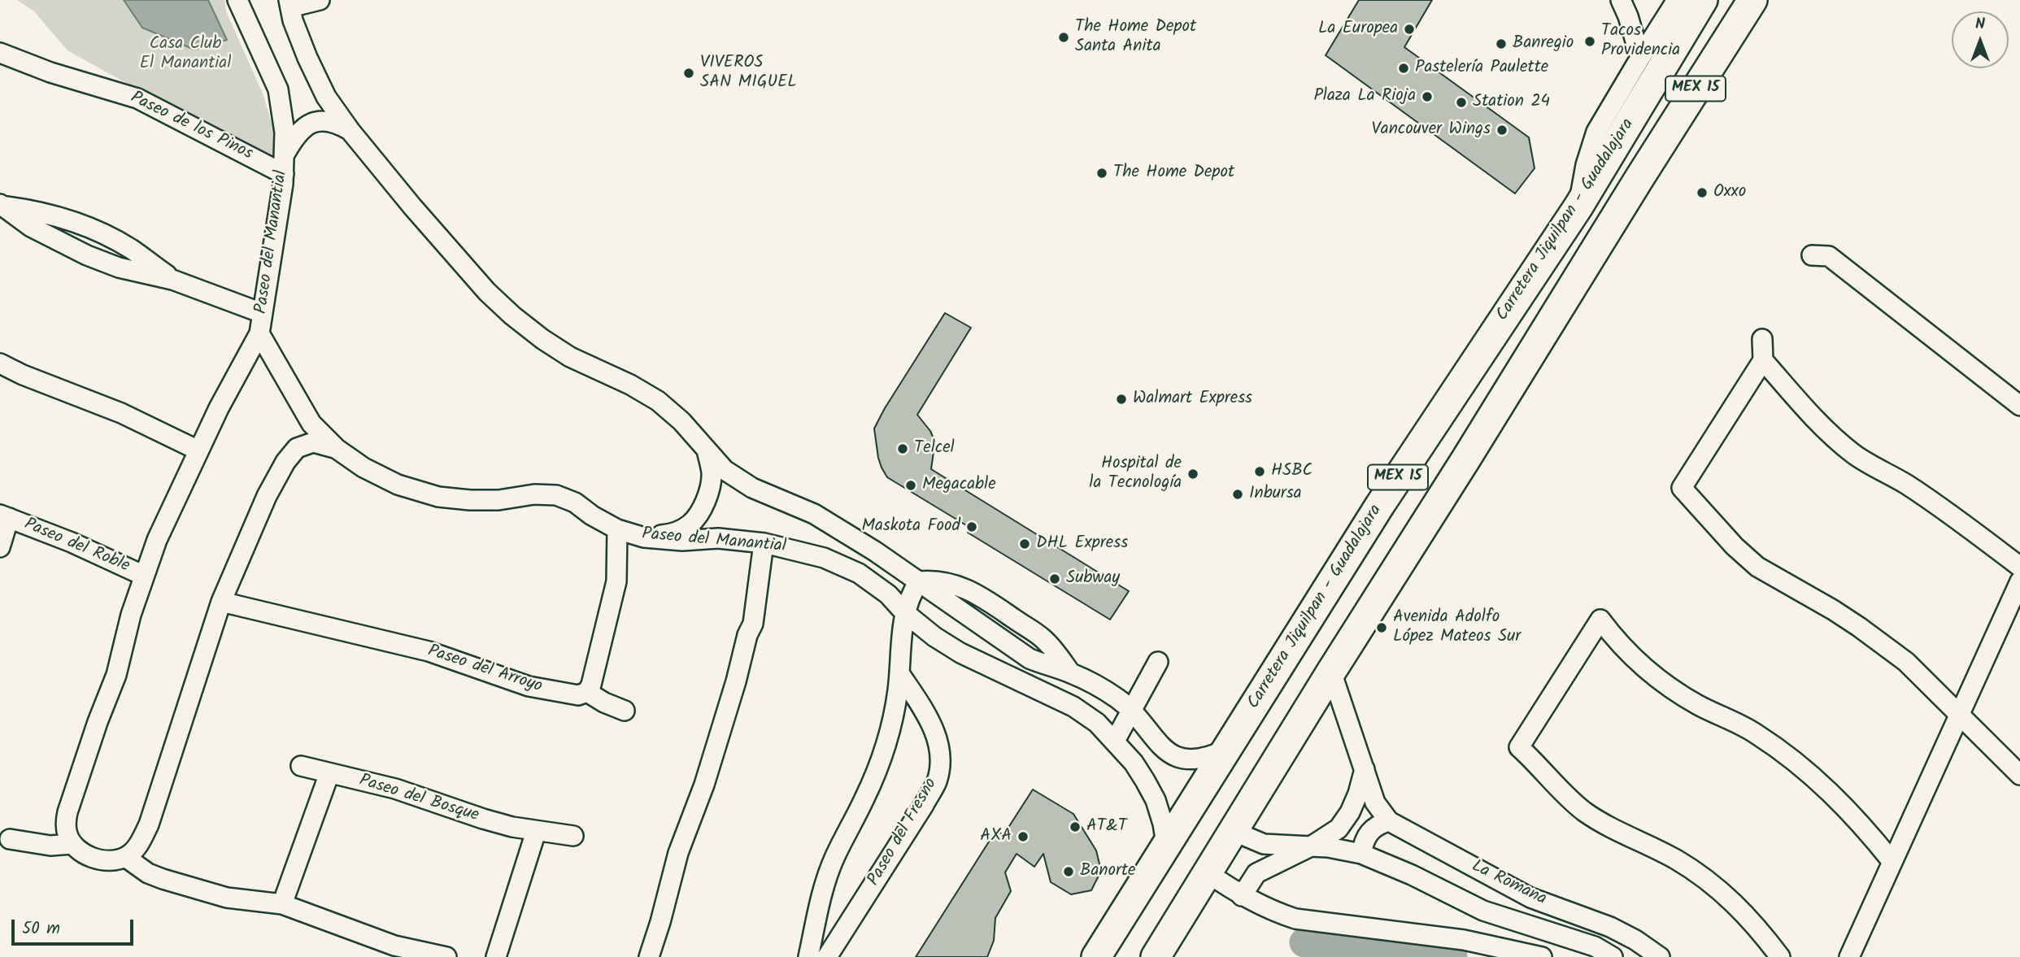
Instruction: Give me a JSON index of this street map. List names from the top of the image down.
{
  "streets": {
    "highway": ["MEX 15", "Carretera Jiquilpan - Guadalajara"],
    "street": [
      "Paseo de los Pinos",
      "Paseo del Manantial",
      "Paseo del Roble",
      "Paseo del Arroyo",
      "Paseo del Bosque",
      "Paseo del Fresno",
      "La Romana"
    ]
  },
  "crossings": [
    ["MEX 15", "La Romana"],
    ["Paseo de los Pinos", "Paseo del Manantial"],
    ["Carretera Jiquilpan - Guadalajara", "Paseo del Manantial"]
  ],
  "parks": ["Casa Club El Manantial"],
  "places": [
    "La Europea",
    "The Home Depot Santa Anita",
    "Tacos Providencia",
    "Banregio",
    "Pastelería Paulette",
    "VIVEROS SAN MIGUEL",
    "Plaza La Rioja",
    "Station 24",
    "Vancouver Wings",
    "The Home Depot",
    "Oxxo",
    "Walmart Express",
    "Telcel",
    "HSBC",
    "Hospital de la Tecnología",
    "Megacable",
    "Inbursa",
    "Maskota Food",
    "DHL Express",
    "Subway",
    "Avenida Adolfo López Mateos Sur",
    "AT&T",
    "AXA",
    "Banorte"
  ],
  "scale_bar": "50 m",
  "north": "top"
}
